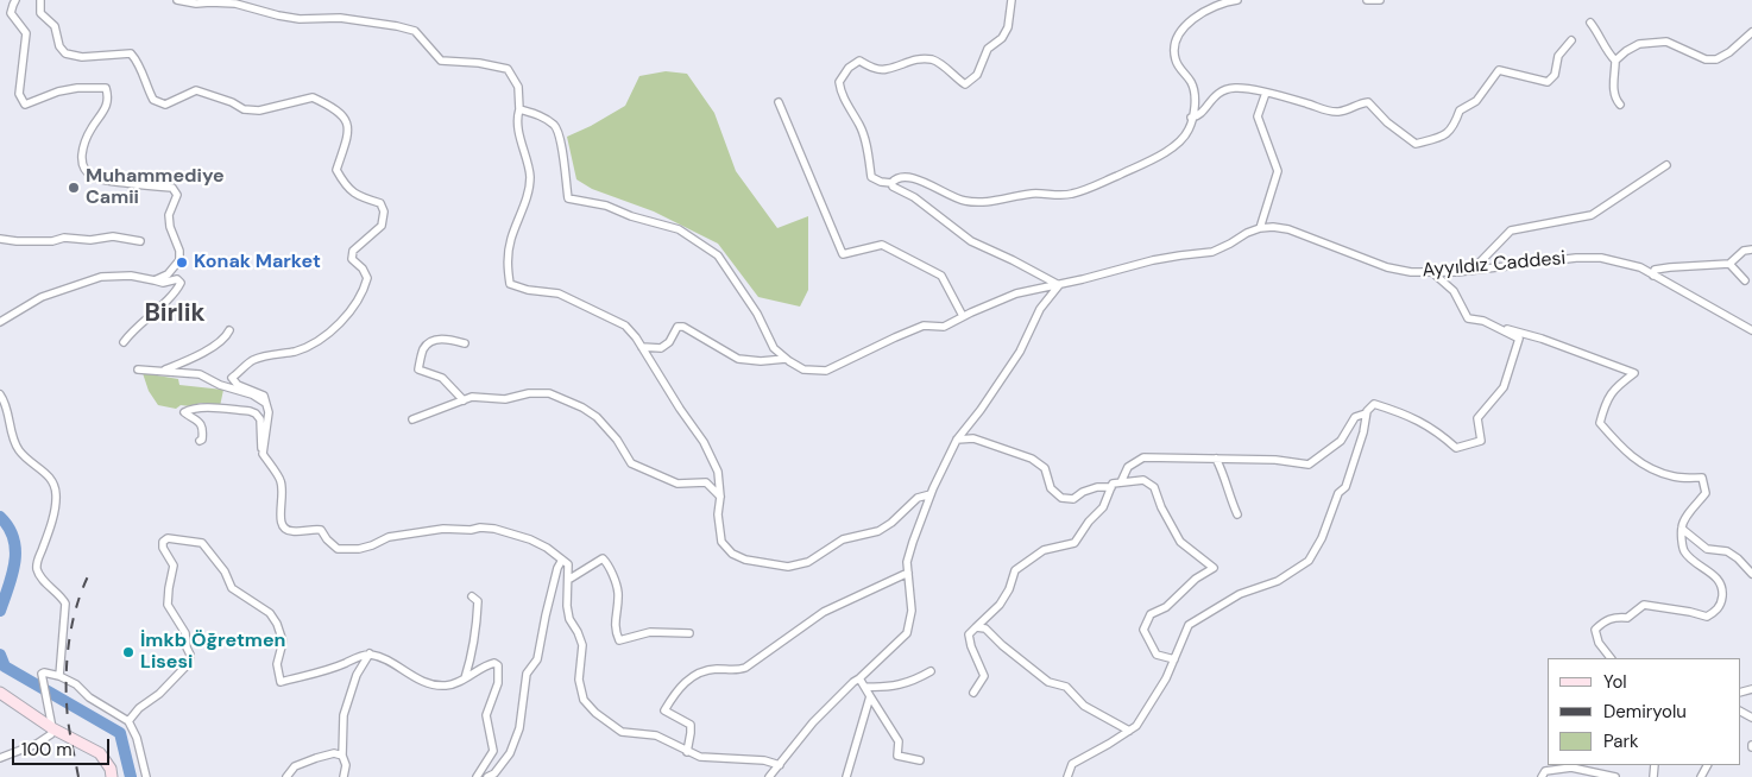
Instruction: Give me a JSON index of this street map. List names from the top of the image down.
{
  "streets": {
    "street": ["Ayyıldız Caddesi"]
  },
  "districts": ["Birlik"],
  "places": ["Muhammediye Camii", "Konak Market", "İmkb Öğretmen Lisesi"],
  "legend": ["Yol", "Demiryolu", "Park"],
  "scale_bar": "100 m"
}
